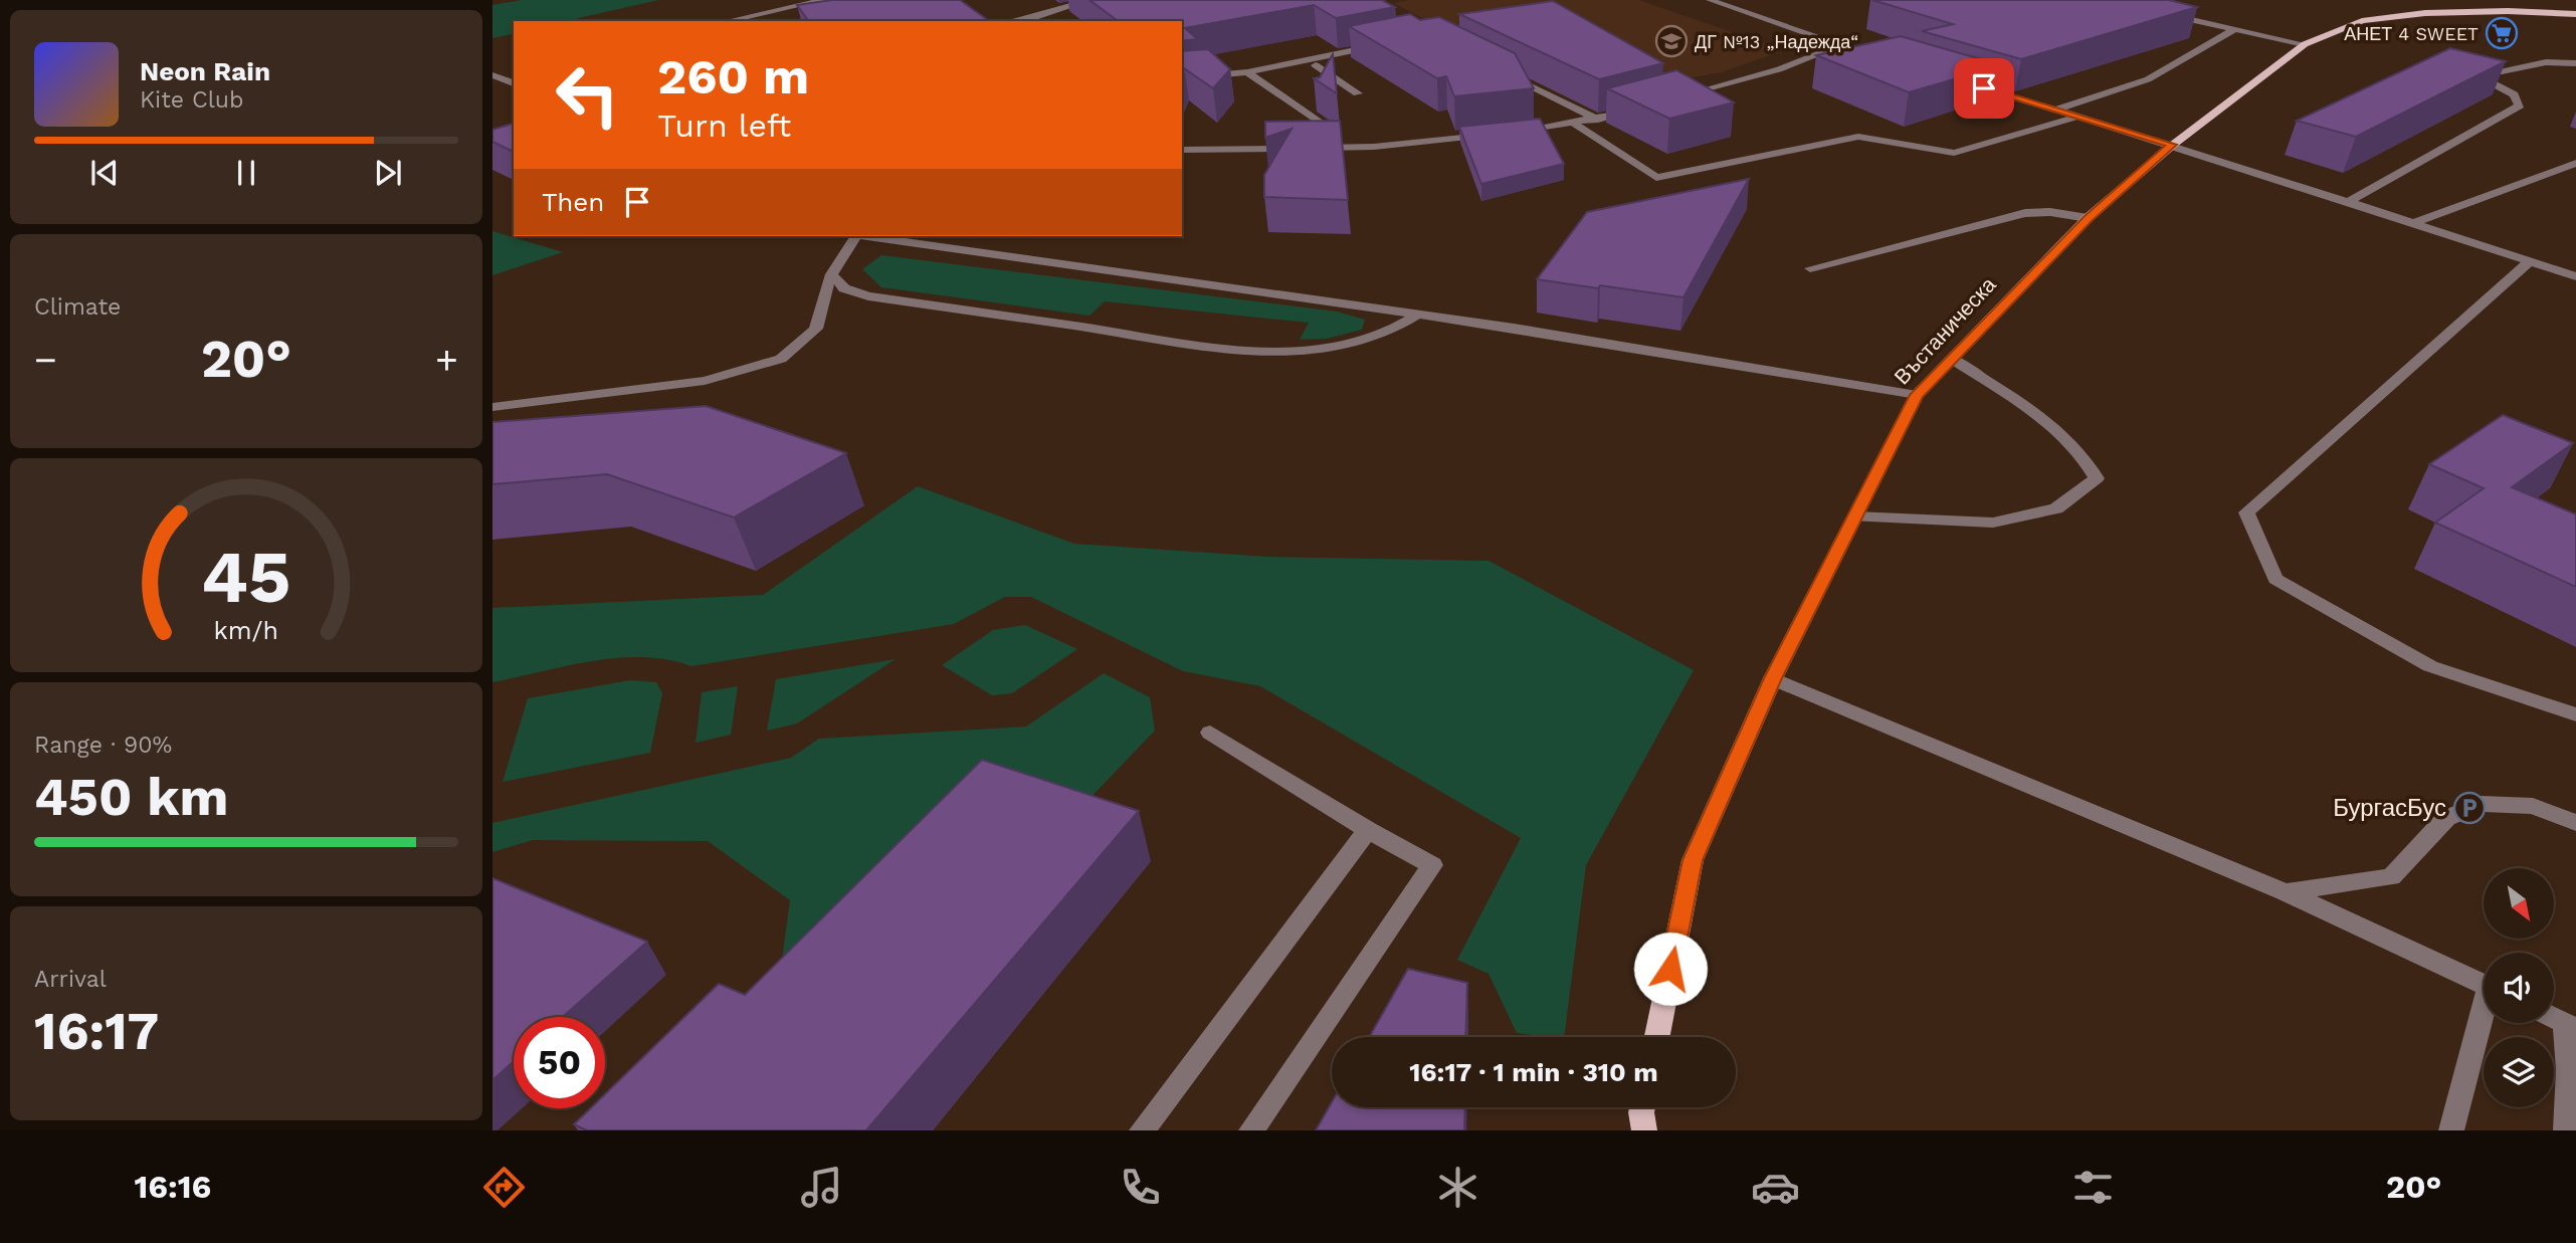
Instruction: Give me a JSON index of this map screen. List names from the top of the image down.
{
  "streets": {
    "main road": ["Въстаническа"]
  },
  "places": {
    "supermarket": ["АНЕТ 4 SWEET"],
    "school or university": ["ДГ №13 „Надежда“"],
    "parking": ["БургасБус"]
  },
  "north": "bottom right",
  "page": {
    "turn": ["260 m", "Turn left"],
    "song": ["Neon Rain", "Kite Club"],
    "then": "Then",
    "tile": [
      "Climate",
      ["Range · 90%", "450 km"],
      ["Arrival", "16:17"]
    ],
    "heat": ["−", "20°", "+"],
    "limit": "50",
    "trip": "16:17 · 1 min · 310 m",
    "tabs": ["16:16", "20°"],
    "gauge": ["45", "km/h"]
  }
}
